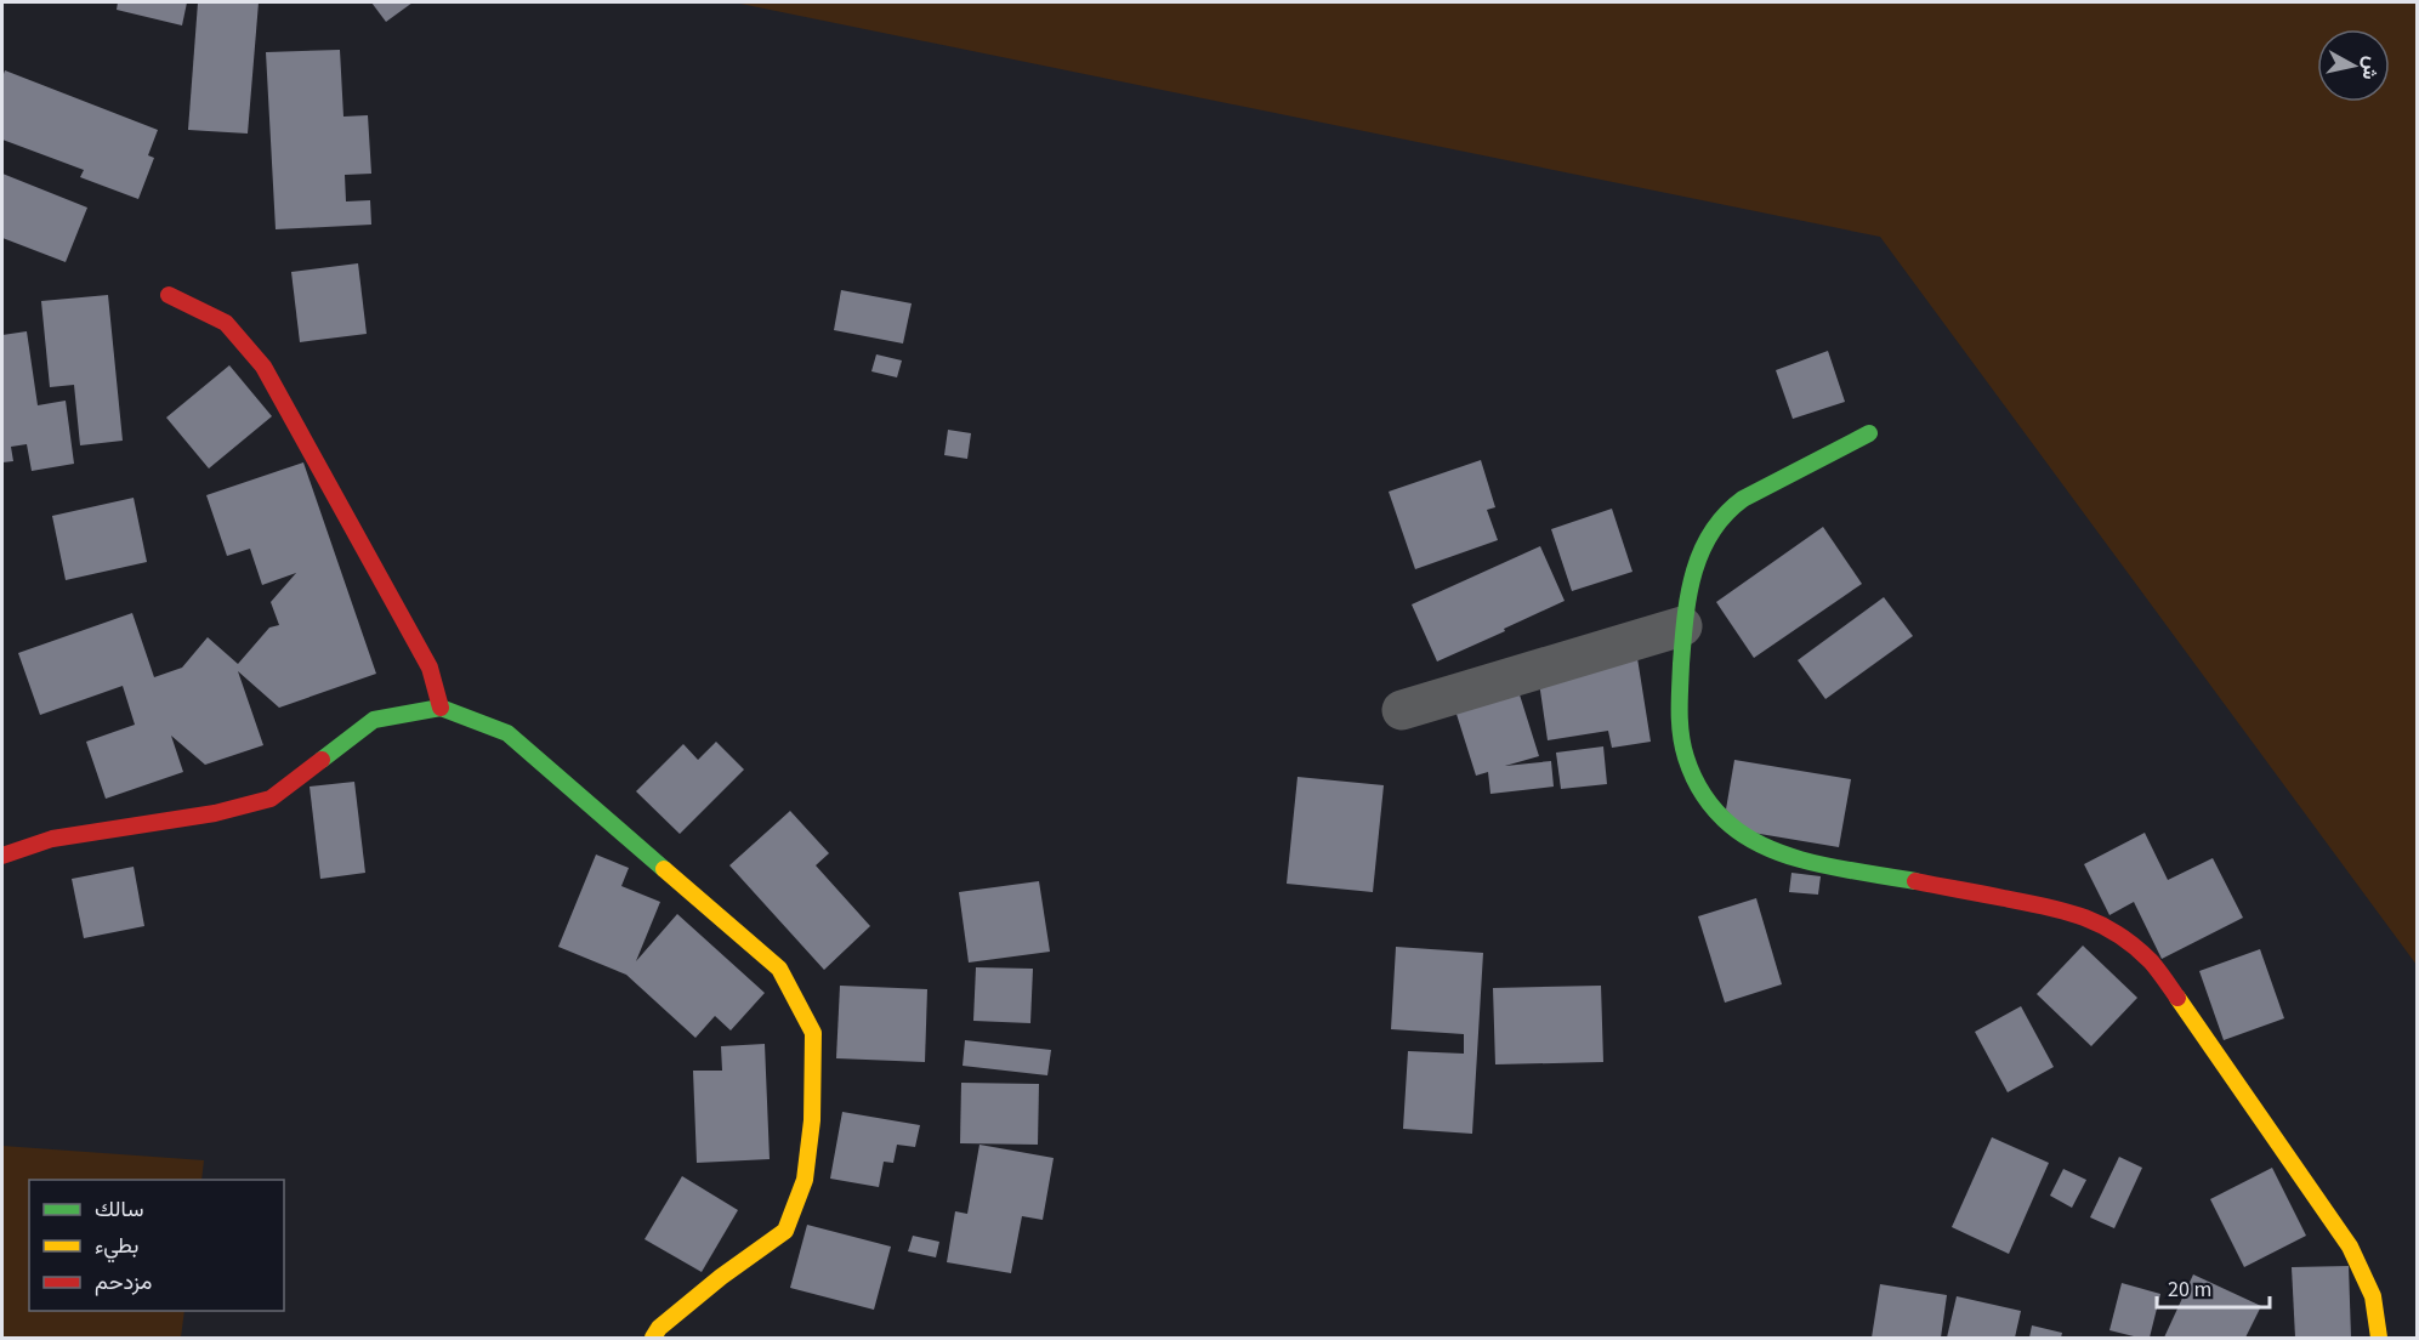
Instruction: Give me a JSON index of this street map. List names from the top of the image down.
{
  "legend": ["سالك", "بطيء", "مزدحم"],
  "scale_bar": "20 m",
  "north": "right"
}
